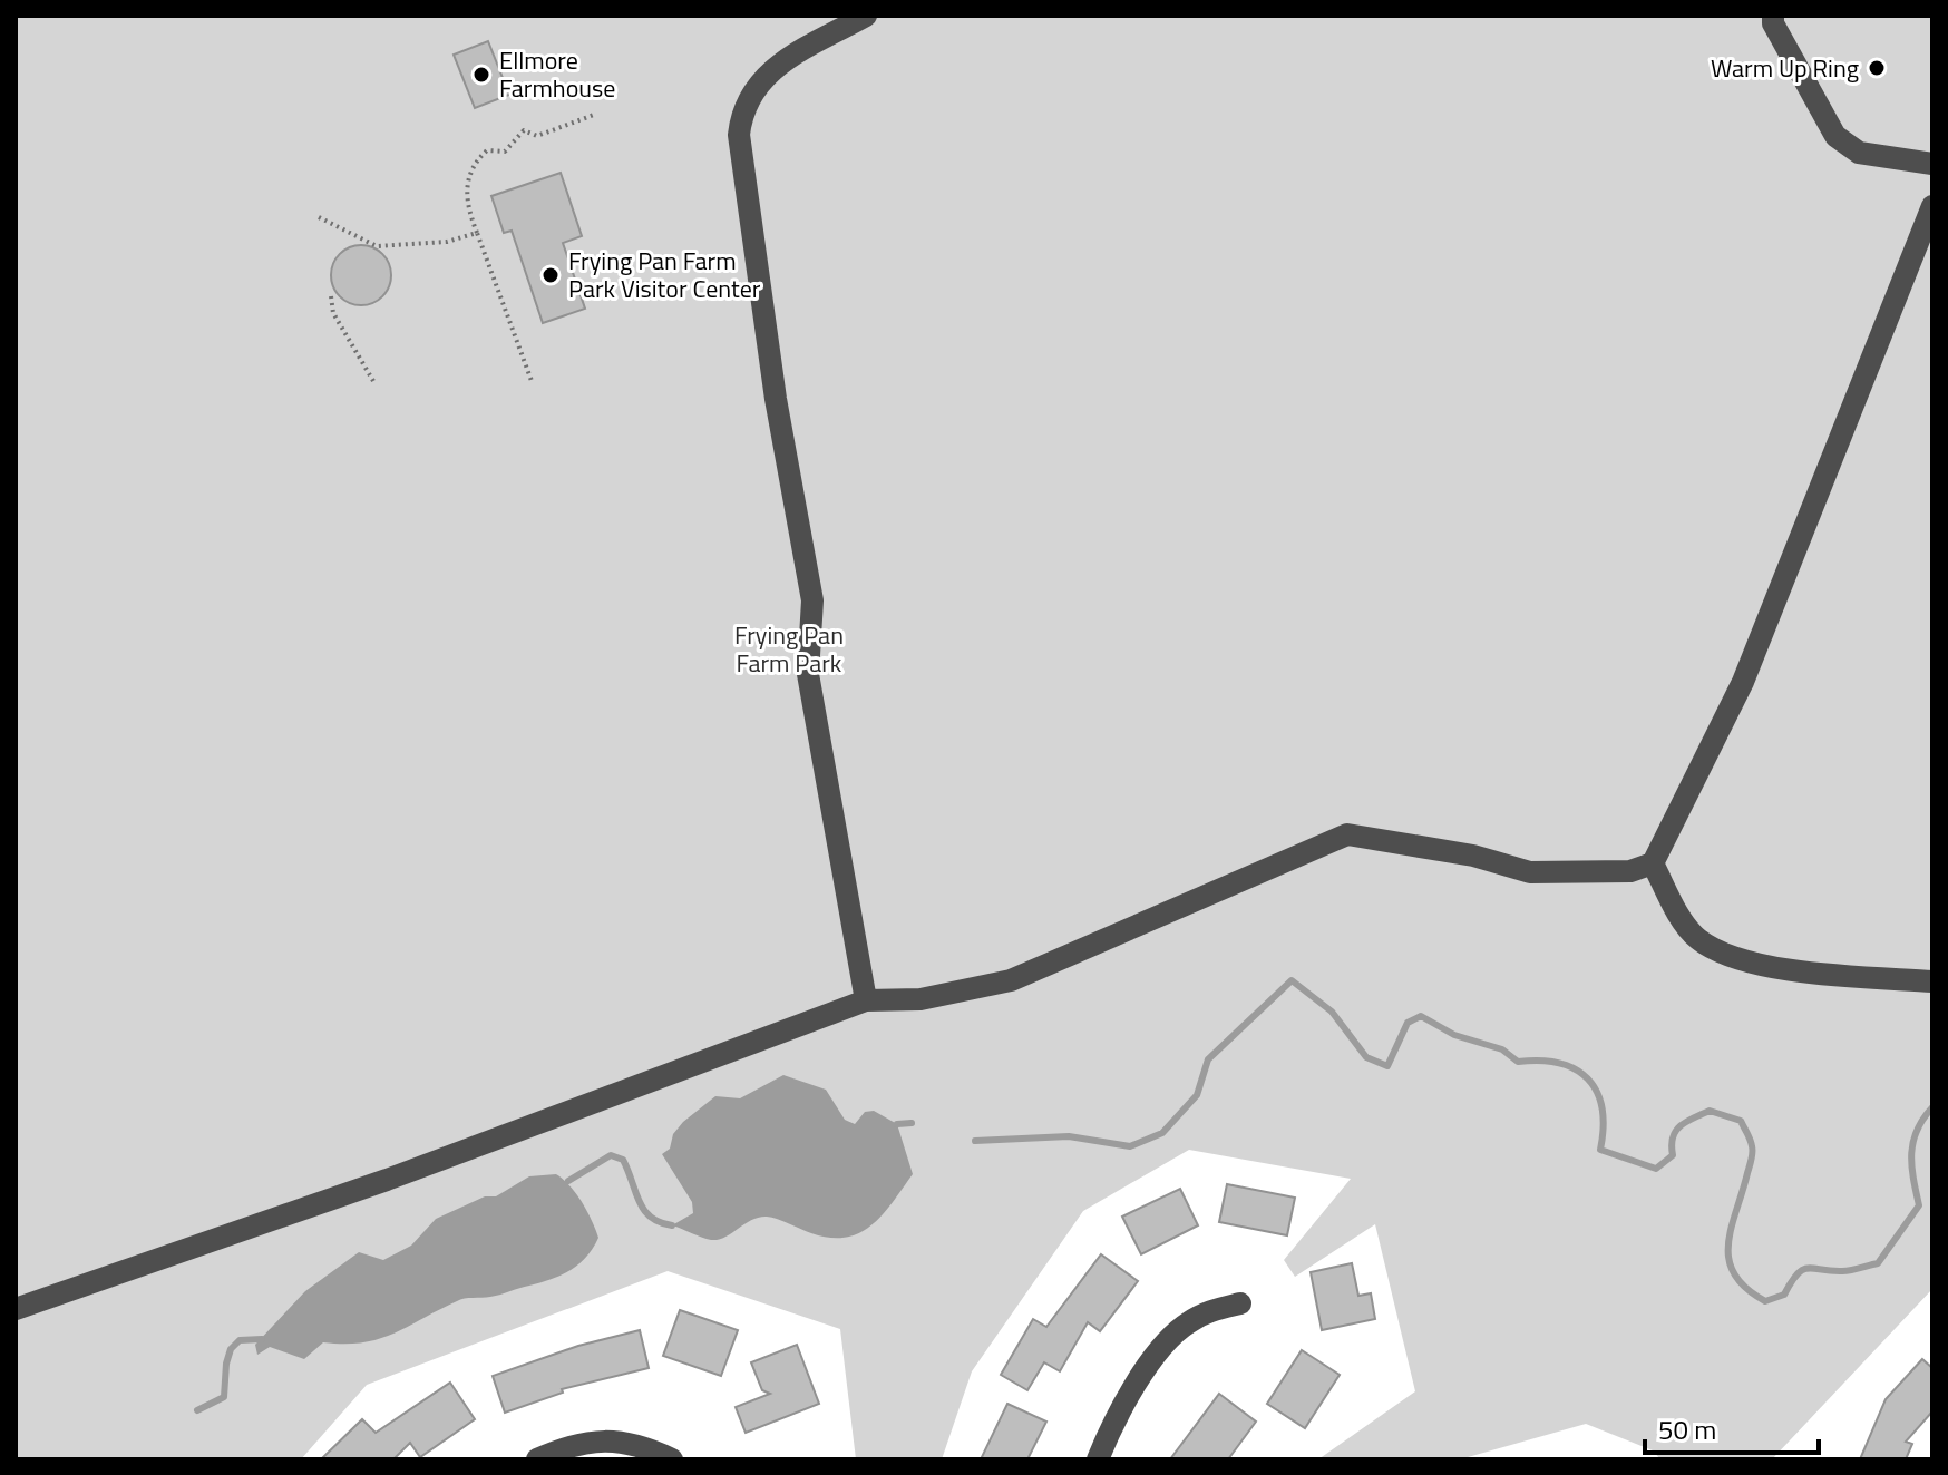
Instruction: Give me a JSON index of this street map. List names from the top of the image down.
{
  "parks": ["Frying Pan Farm Park"],
  "places": ["Warm Up Ring", "Ellmore Farmhouse", "Frying Pan Farm Park Visitor Center"],
  "scale_bar": "50 m"
}
